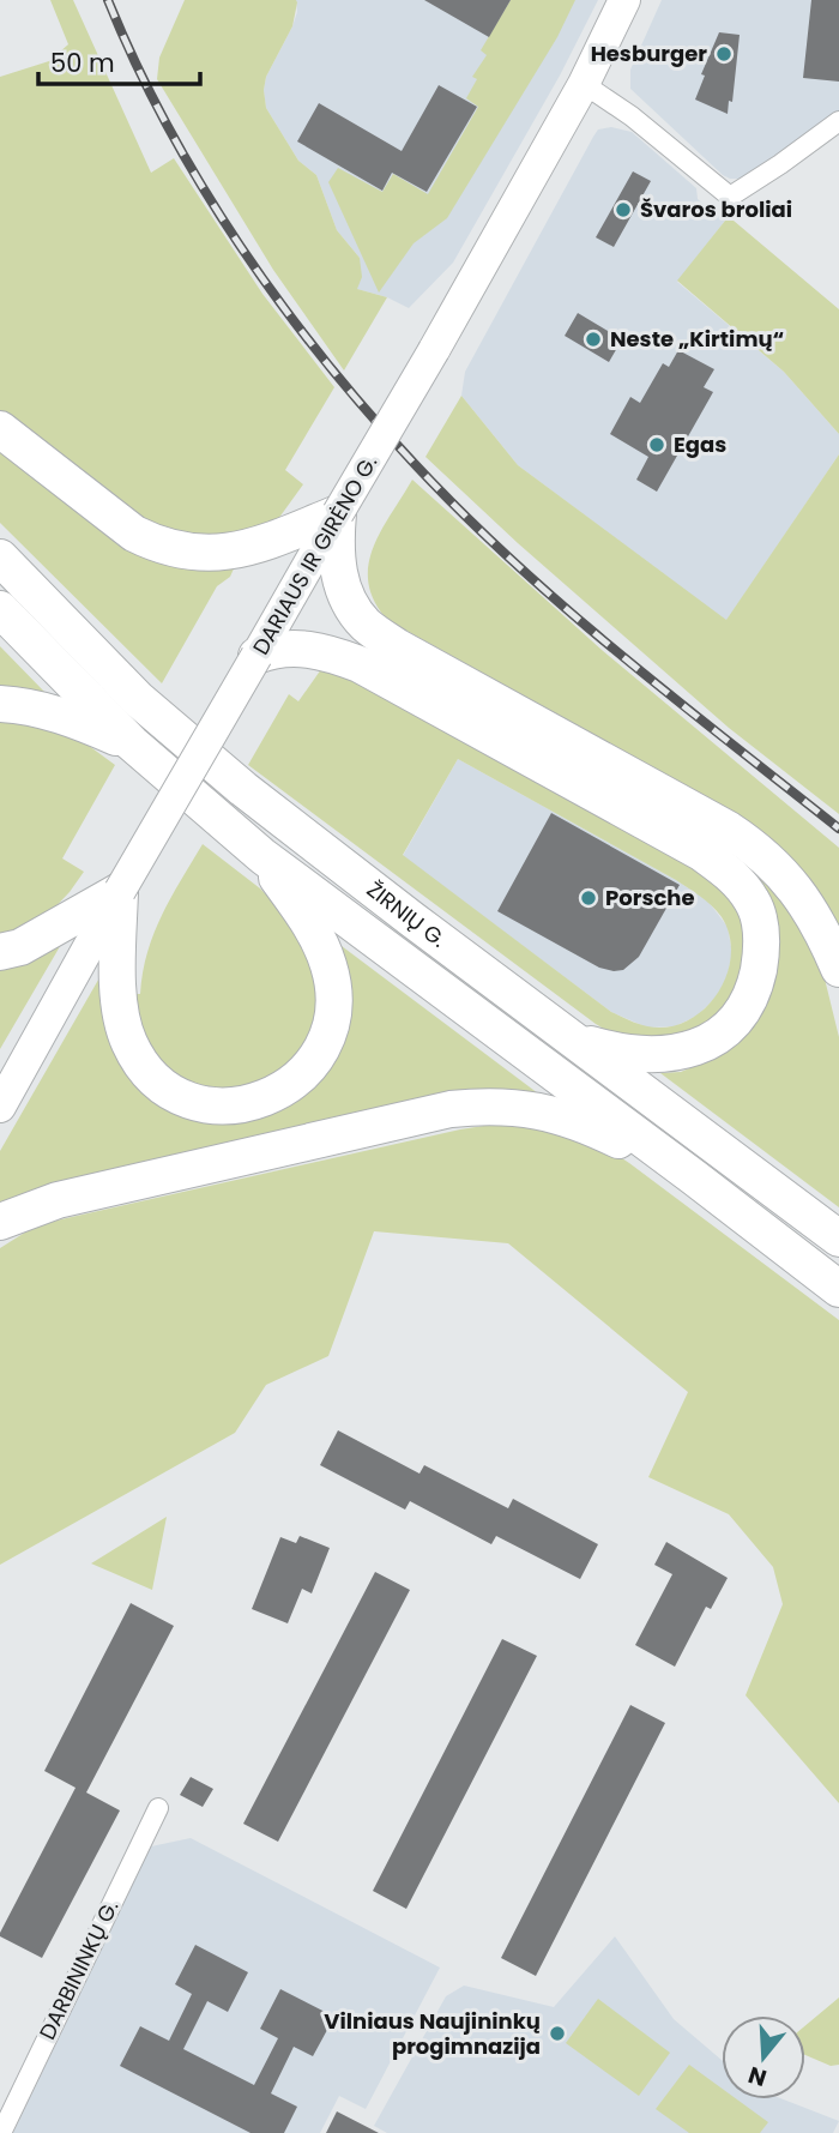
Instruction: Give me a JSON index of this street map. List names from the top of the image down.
{
  "streets": {
    "highway": ["ŽIRNIŲ G."],
    "main road": ["DARIAUS IR GIRĖNO G."],
    "street": ["DARBININKŲ G."]
  },
  "places": [
    "Hesburger",
    "Švaros broliai",
    "Neste „Kirtimų“",
    "Egas",
    "Porsche",
    "Vilniaus Naujininkų progimnazija"
  ],
  "scale_bar": "50 m",
  "north": "bottom"
}
